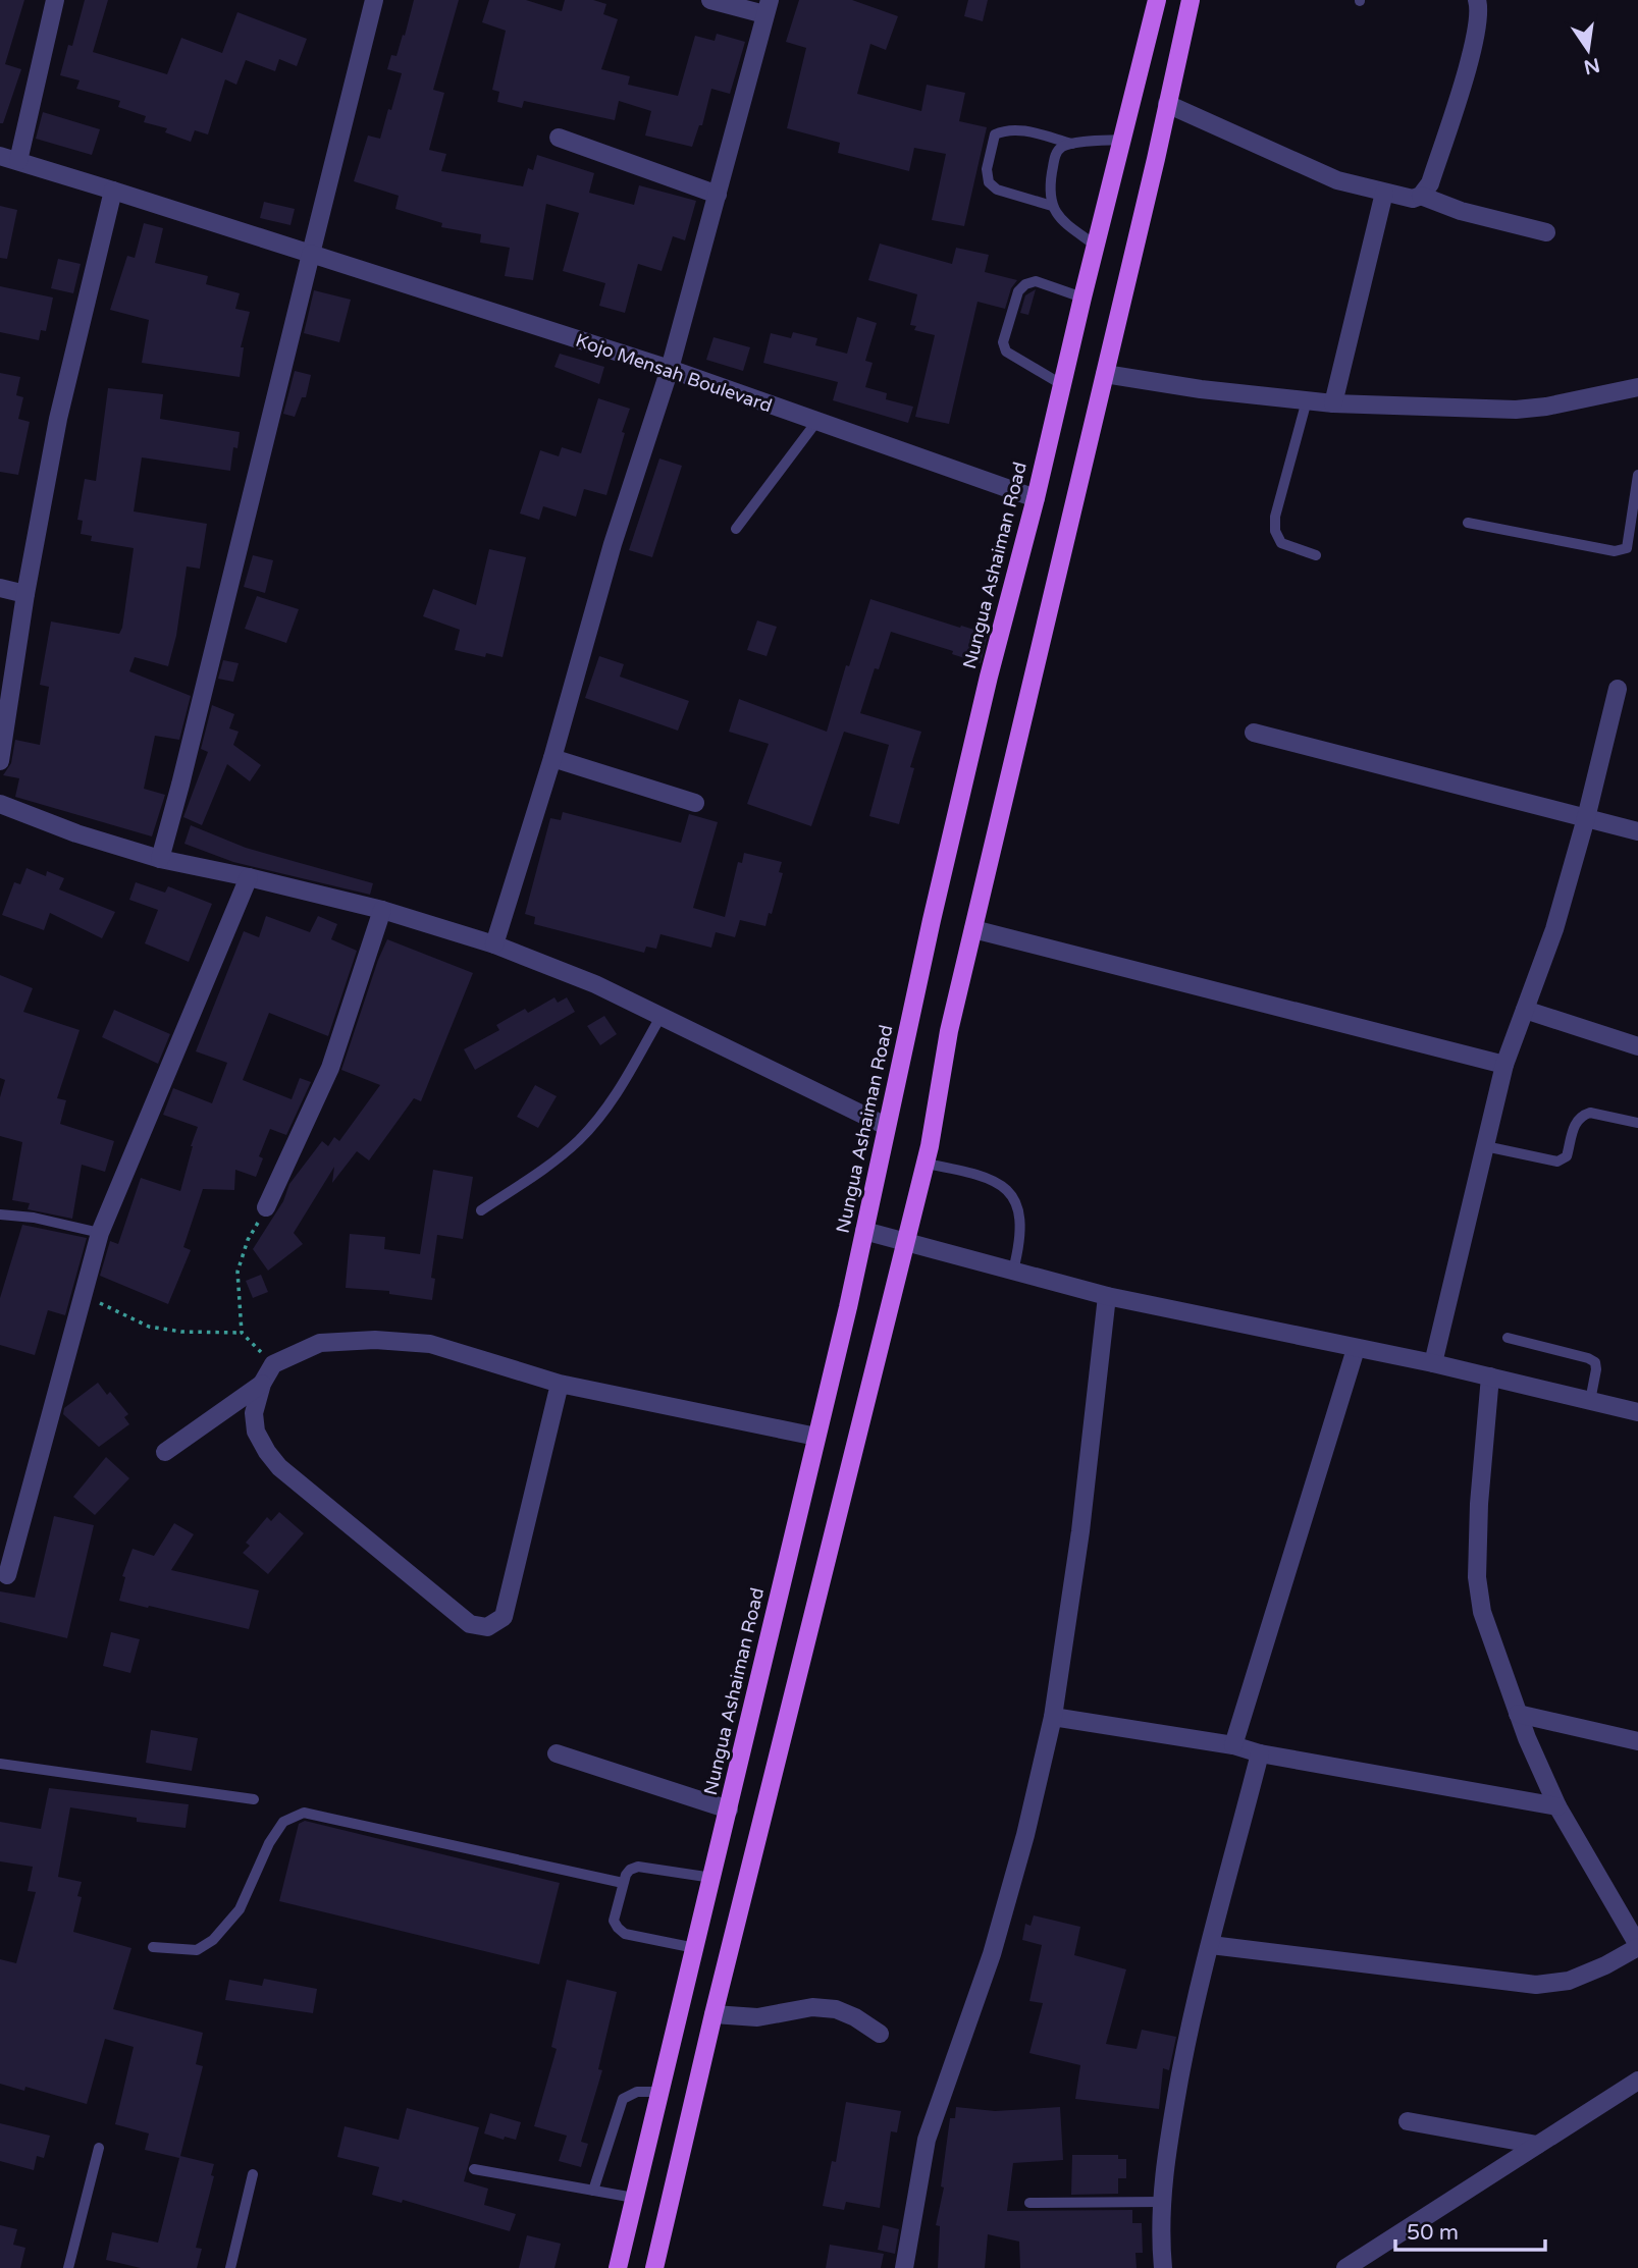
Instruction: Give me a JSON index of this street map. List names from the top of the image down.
{
  "streets": {
    "main road": ["Nungua Ashaiman Road"],
    "street": ["Kojo Mensah Boulevard"]
  },
  "crossings": [
    ["Kojo Mensah Boulevard", "Nungua Ashaiman Road"]
  ],
  "scale_bar": "50 m",
  "north": "bottom"
}
